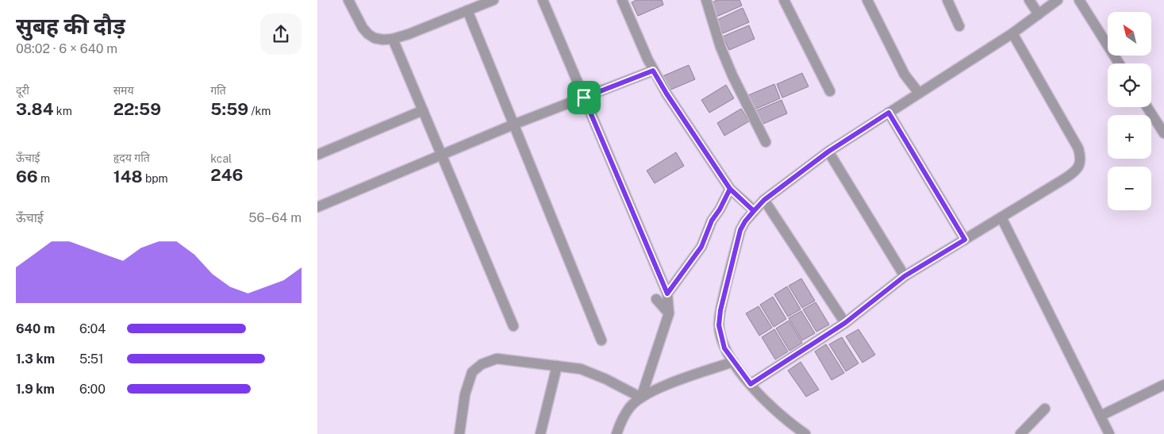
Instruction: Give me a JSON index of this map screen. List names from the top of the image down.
{
  "north": "top left",
  "page": {
    "heading": ["सुबह की दौड़", "08:02 · 6 × 640 m"],
    "map_buttons": ["+", "−"],
    "stats": [
      ["दूरी", "3.84 km"],
      ["समय", "22:59"],
      ["गति", "5:59 /km"],
      ["ऊँचाई", "66 m"],
      ["हृदय गति", "148 bpm"],
      ["kcal", "246"]
    ],
    "chart": ["ऊँचाई", "56–64 m"],
    "list": [
      {
        "name": "640 m",
        "note": "6:04"
      },
      {
        "name": "1.3 km",
        "note": "5:51"
      },
      {
        "name": "1.9 km",
        "note": "6:00"
      }
    ]
  }
}
